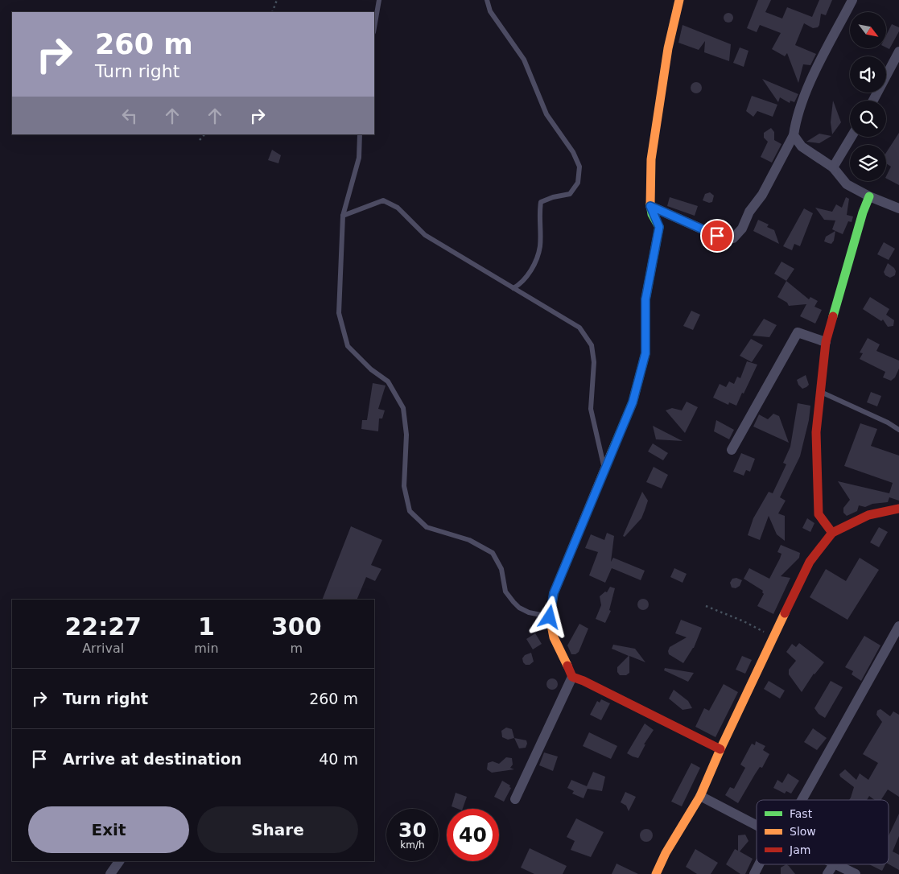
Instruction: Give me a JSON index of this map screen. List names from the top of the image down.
{
  "legend": ["Fast", "Slow", "Jam"],
  "north": "bottom right",
  "page": {
    "turn": ["260 m", "Turn right"],
    "eta": [
      "22:27",
      "Arrival",
      "1",
      "min",
      "300",
      "m"
    ],
    "list": [
      {
        "name": "Turn right",
        "value": "260 m"
      },
      {
        "name": "Arrive at destination",
        "value": "40 m"
      }
    ],
    "buttons": ["Exit", "Share"],
    "speed": "30 km/h",
    "limit": "40"
  }
}
